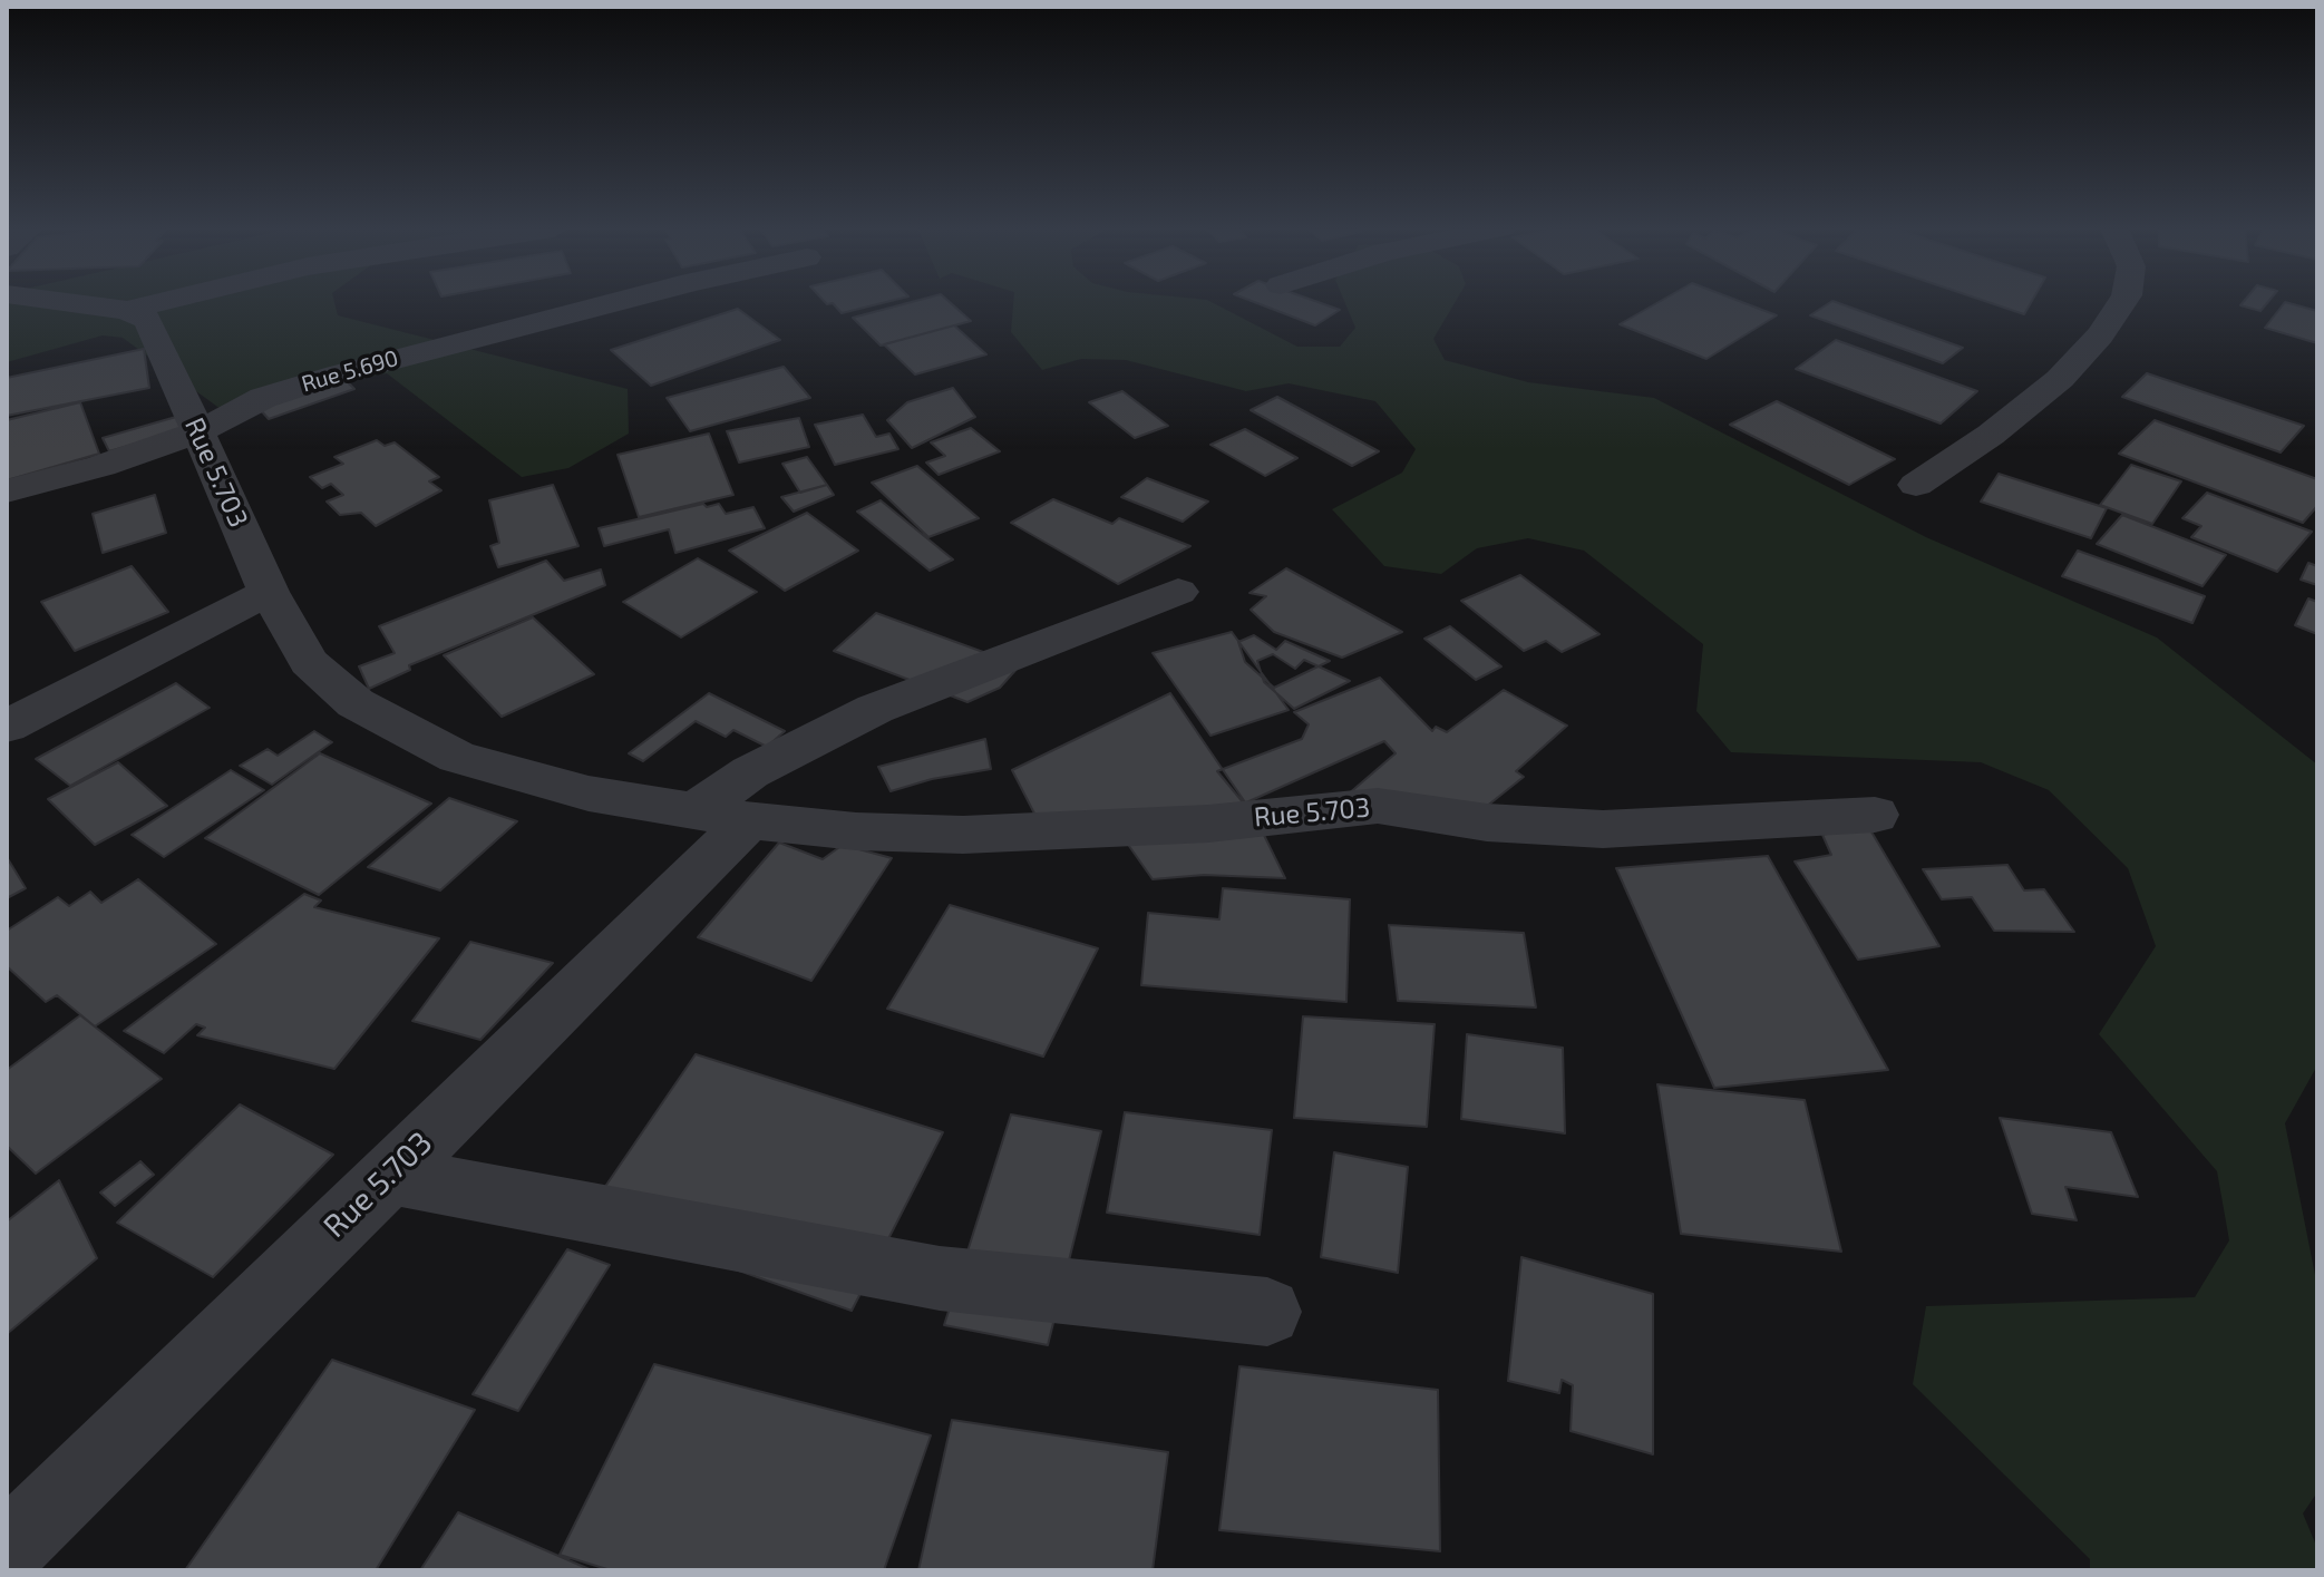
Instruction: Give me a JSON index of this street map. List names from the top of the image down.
{
  "streets": {
    "street": ["Rue 5.690", "Rue 5.703"]
  },
  "crossings": [
    ["Rue 5.690", "Rue 5.703"]
  ]
}
